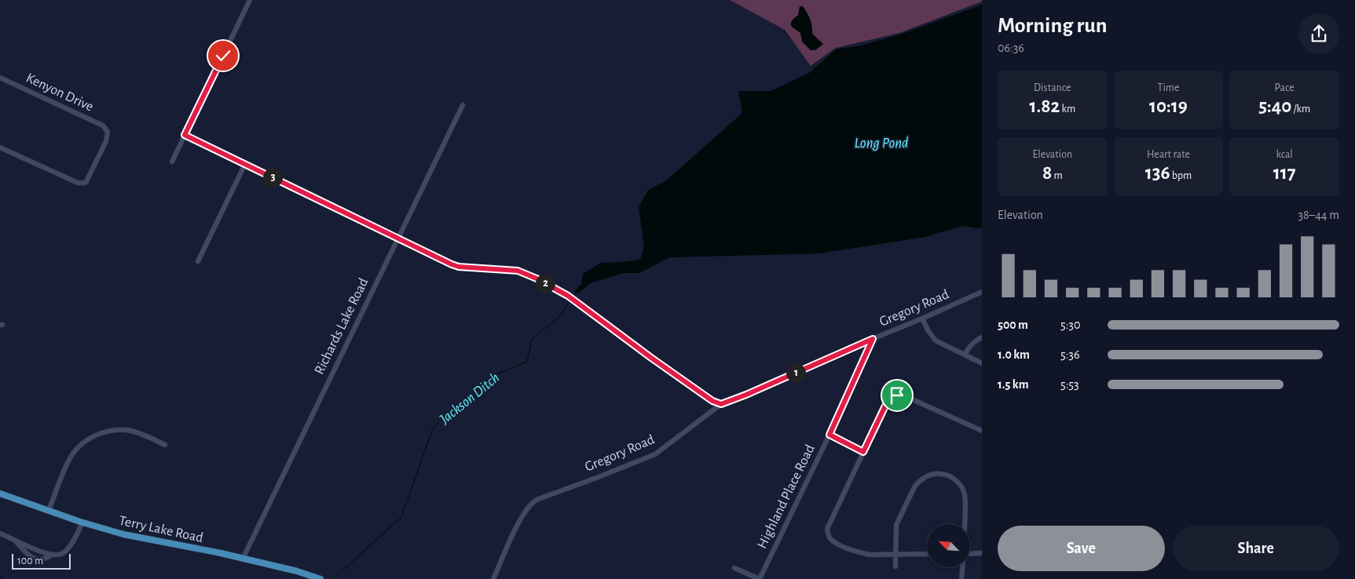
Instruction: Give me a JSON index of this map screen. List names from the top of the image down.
{
  "streets": {
    "main road": ["Terry Lake Road"],
    "street": [
      "Kenyon Drive",
      "Gregory Road",
      "Richards Lake Road",
      "Highland Place Road"
    ]
  },
  "crossings": [
    ["Gregory Road", "Highland Place Road"],
    ["Richards Lake Road", "Terry Lake Road"]
  ],
  "water": ["Long Pond", "Jackson Ditch"],
  "scale_bar": "100 m",
  "north": "top left",
  "page": {
    "heading": ["Morning run", "06:36"],
    "stats": [
      ["Distance", "1.82 km"],
      ["Time", "10:19"],
      ["Pace", "5:40 /km"],
      ["Elevation", "8 m"],
      ["Heart rate", "136 bpm"],
      ["kcal", "117"]
    ],
    "pins": ["3", "2", "1"],
    "chart": ["Elevation", "38–44 m"],
    "list": [
      {
        "name": "500 m",
        "note": "5:30"
      },
      {
        "name": "1.0 km",
        "note": "5:36"
      },
      {
        "name": "1.5 km",
        "note": "5:53"
      }
    ],
    "buttons": ["Save", "Share"],
    "scale": "100 m"
  }
}
